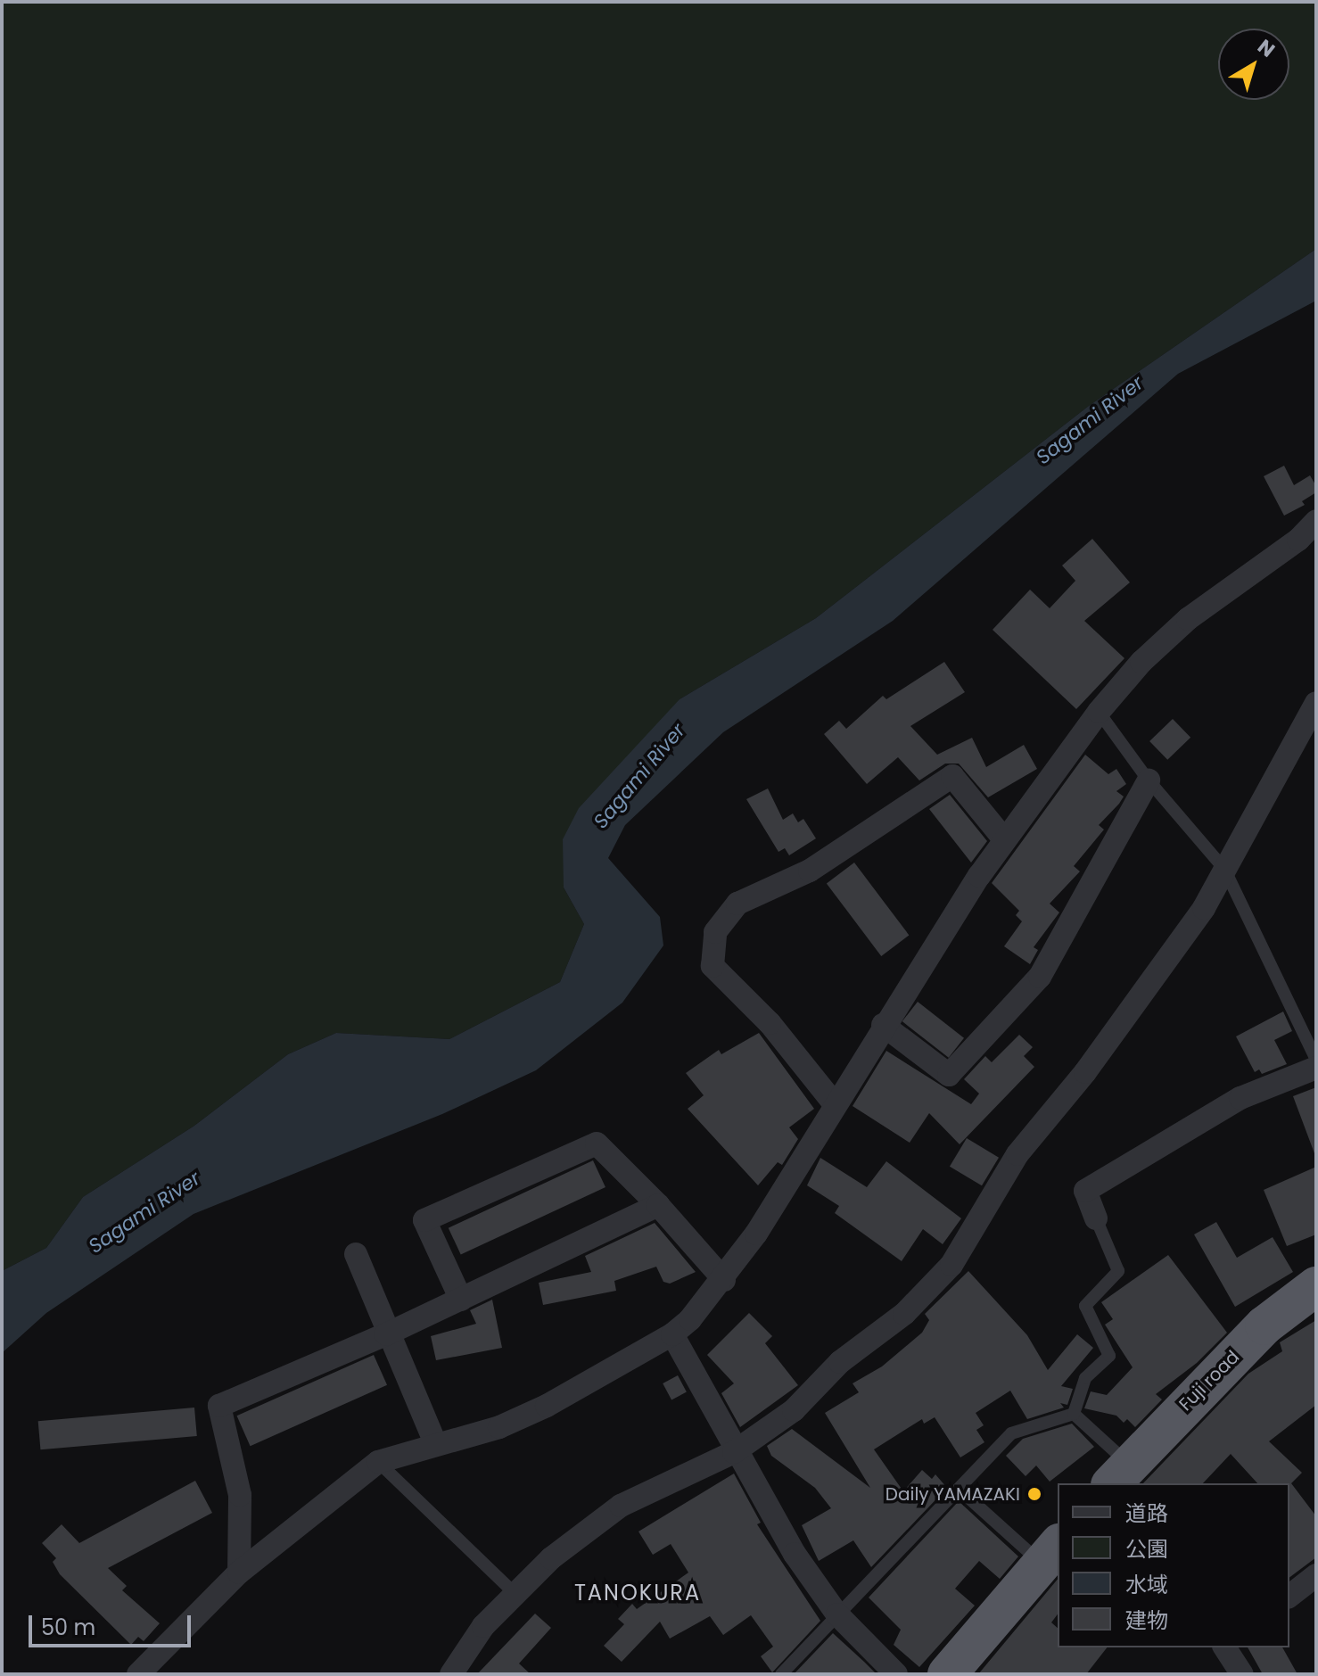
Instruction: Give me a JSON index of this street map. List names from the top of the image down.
{
  "streets": {
    "highway": ["Fuji road"]
  },
  "districts": ["TANOKURA"],
  "water": ["Sagami River"],
  "places": ["Daily YAMAZAKI"],
  "legend": [
    "道路",
    "公園",
    "水域",
    "建物"
  ],
  "scale_bar": "50 m",
  "north": "top right"
}
